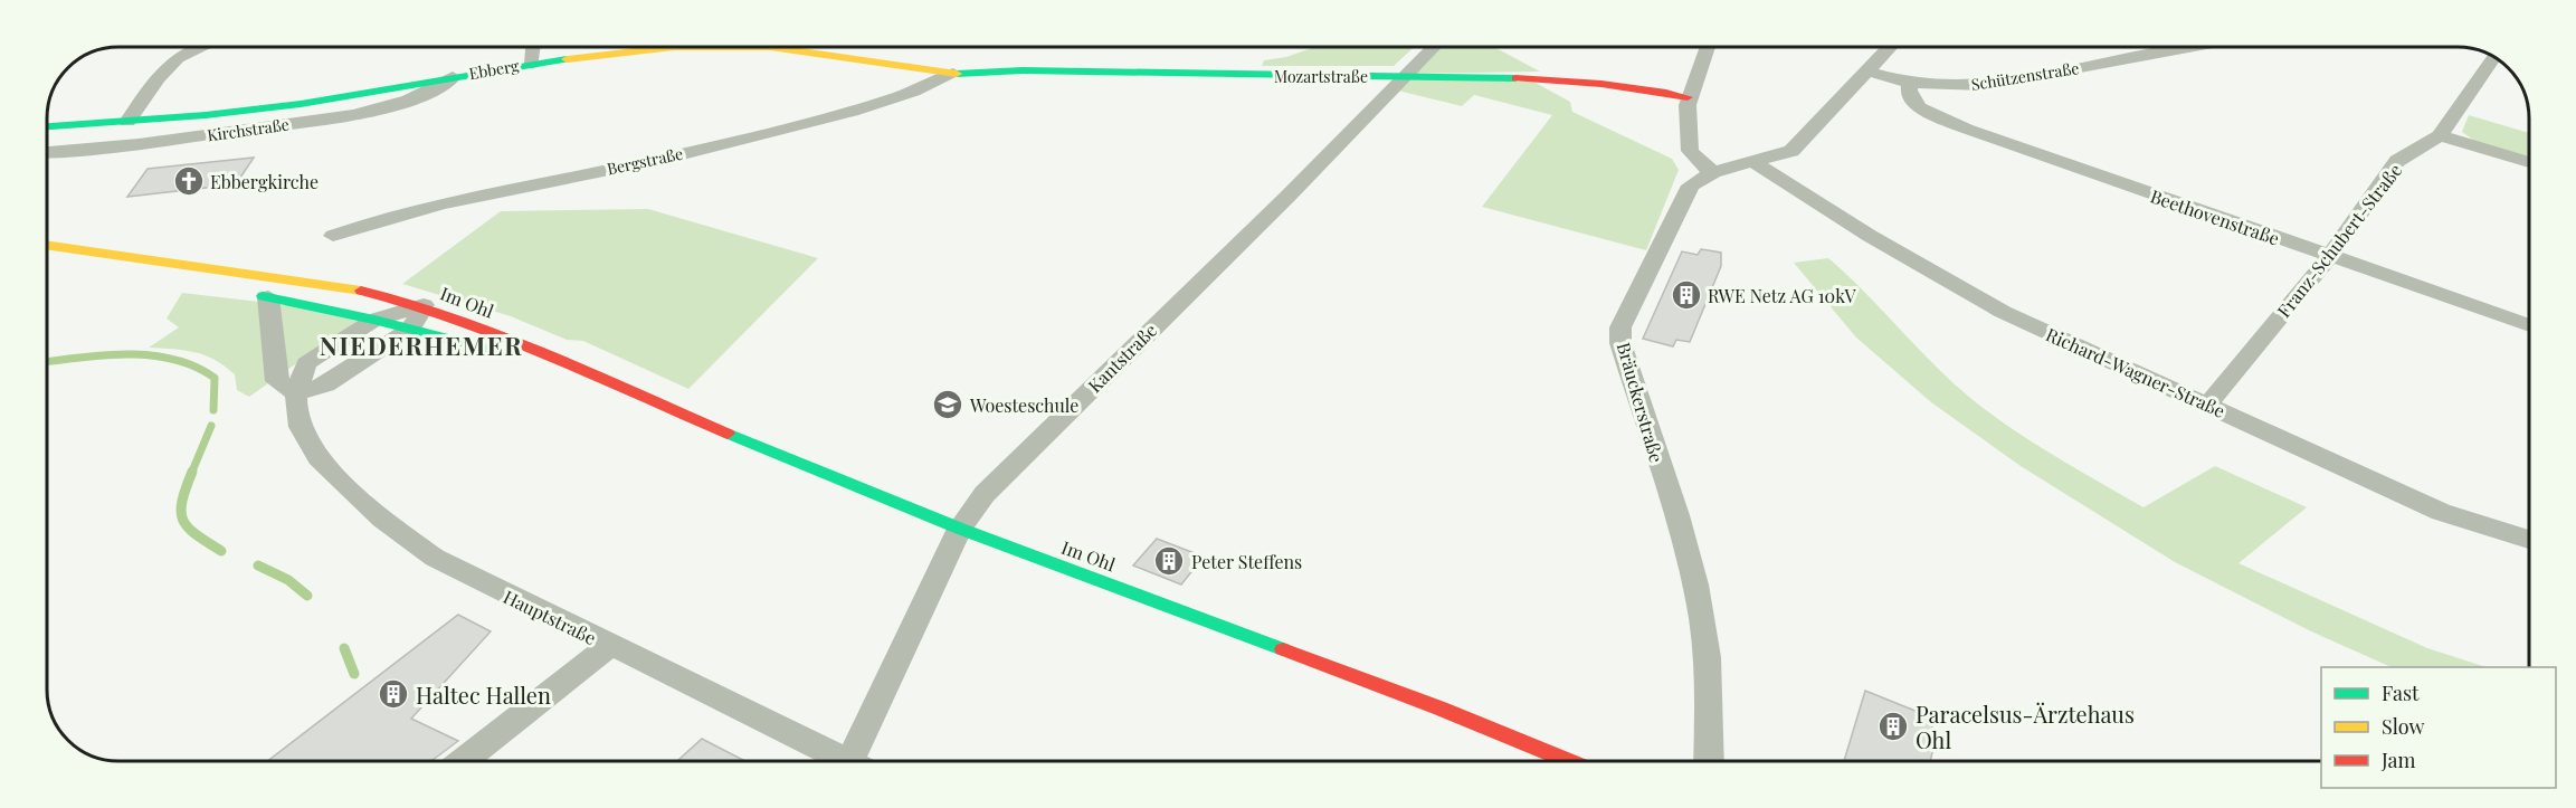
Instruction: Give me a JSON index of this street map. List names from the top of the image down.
{
  "streets": {
    "main road": [
      "Ebberg",
      "Mozartstraße",
      "Im Ohl",
      "Hauptstraße"
    ],
    "street": [
      "Schützenstraße",
      "Kirchstraße",
      "Bergstraße",
      "Beethovenstraße",
      "Franz-Schubert-Straße",
      "Kantstraße",
      "Richard-Wagner-Straße",
      "Bräuckerstraße"
    ]
  },
  "crossings": [
    ["Ebberg", "Mozartstraße"],
    ["Ebberg", "Kirchstraße"],
    ["Ebberg", "Bergstraße"],
    ["Mozartstraße", "Bergstraße"],
    ["Mozartstraße", "Kantstraße"],
    ["Schützenstraße", "Beethovenstraße"],
    ["Schützenstraße", "Bräuckerstraße"],
    ["Beethovenstraße", "Franz-Schubert-Straße"],
    ["Franz-Schubert-Straße", "Richard-Wagner-Straße"],
    ["Im Ohl", "Kantstraße"],
    ["Im Ohl", "Hauptstraße"],
    ["Richard-Wagner-Straße", "Bräuckerstraße"]
  ],
  "districts": ["NIEDERHEMER"],
  "places": {
    "church": ["Ebbergkirche"],
    "building": [
      "RWE Netz AG 10kV",
      "Peter Steffens",
      "Haltec Hallen",
      "Paracelsus-Ärztehaus Ohl"
    ],
    "school or university": ["Woesteschule"]
  },
  "legend": ["Fast", "Slow", "Jam"]
}
